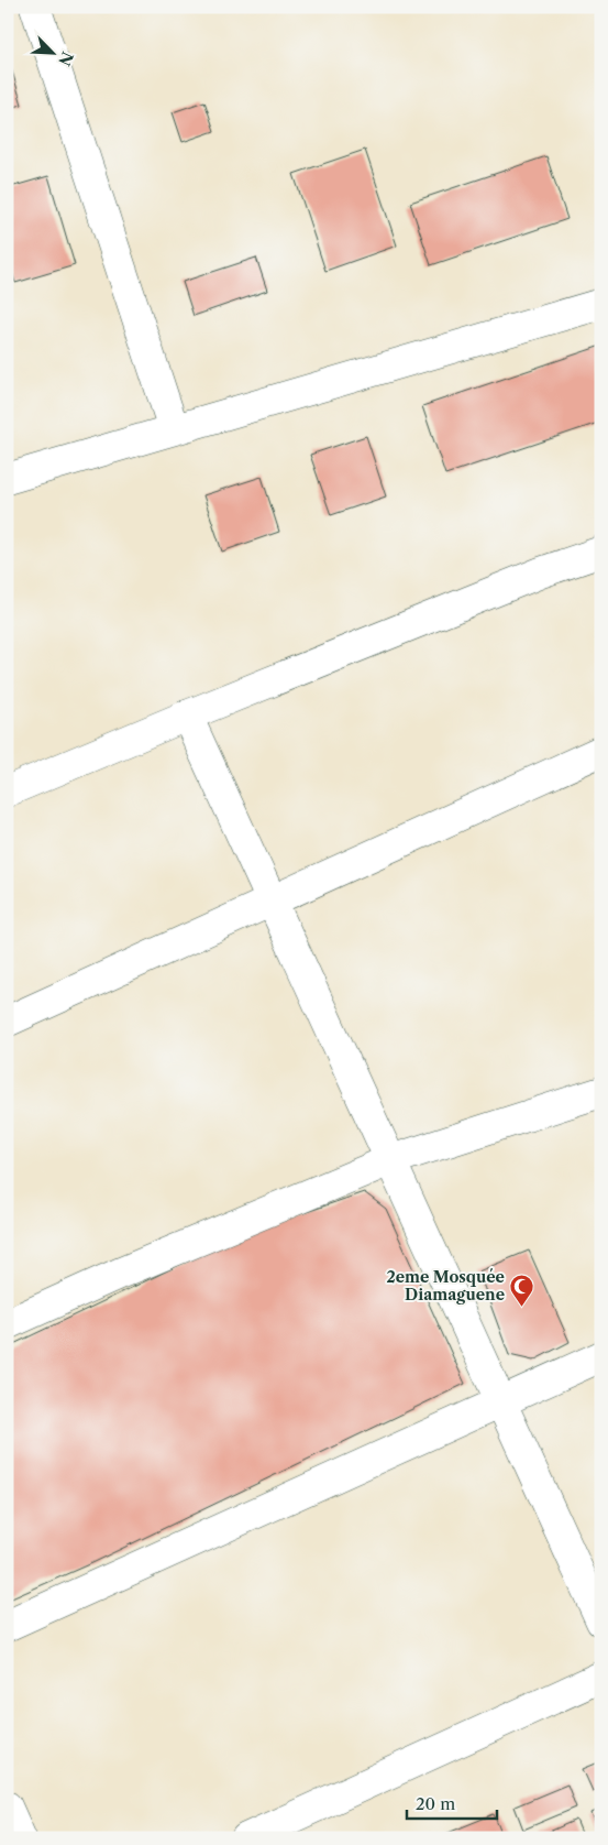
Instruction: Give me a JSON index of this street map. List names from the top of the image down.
{
  "places": {
    "mosque": ["2eme Mosquée Diamaguene"]
  },
  "scale_bar": "20 m",
  "north": "bottom right"
}
